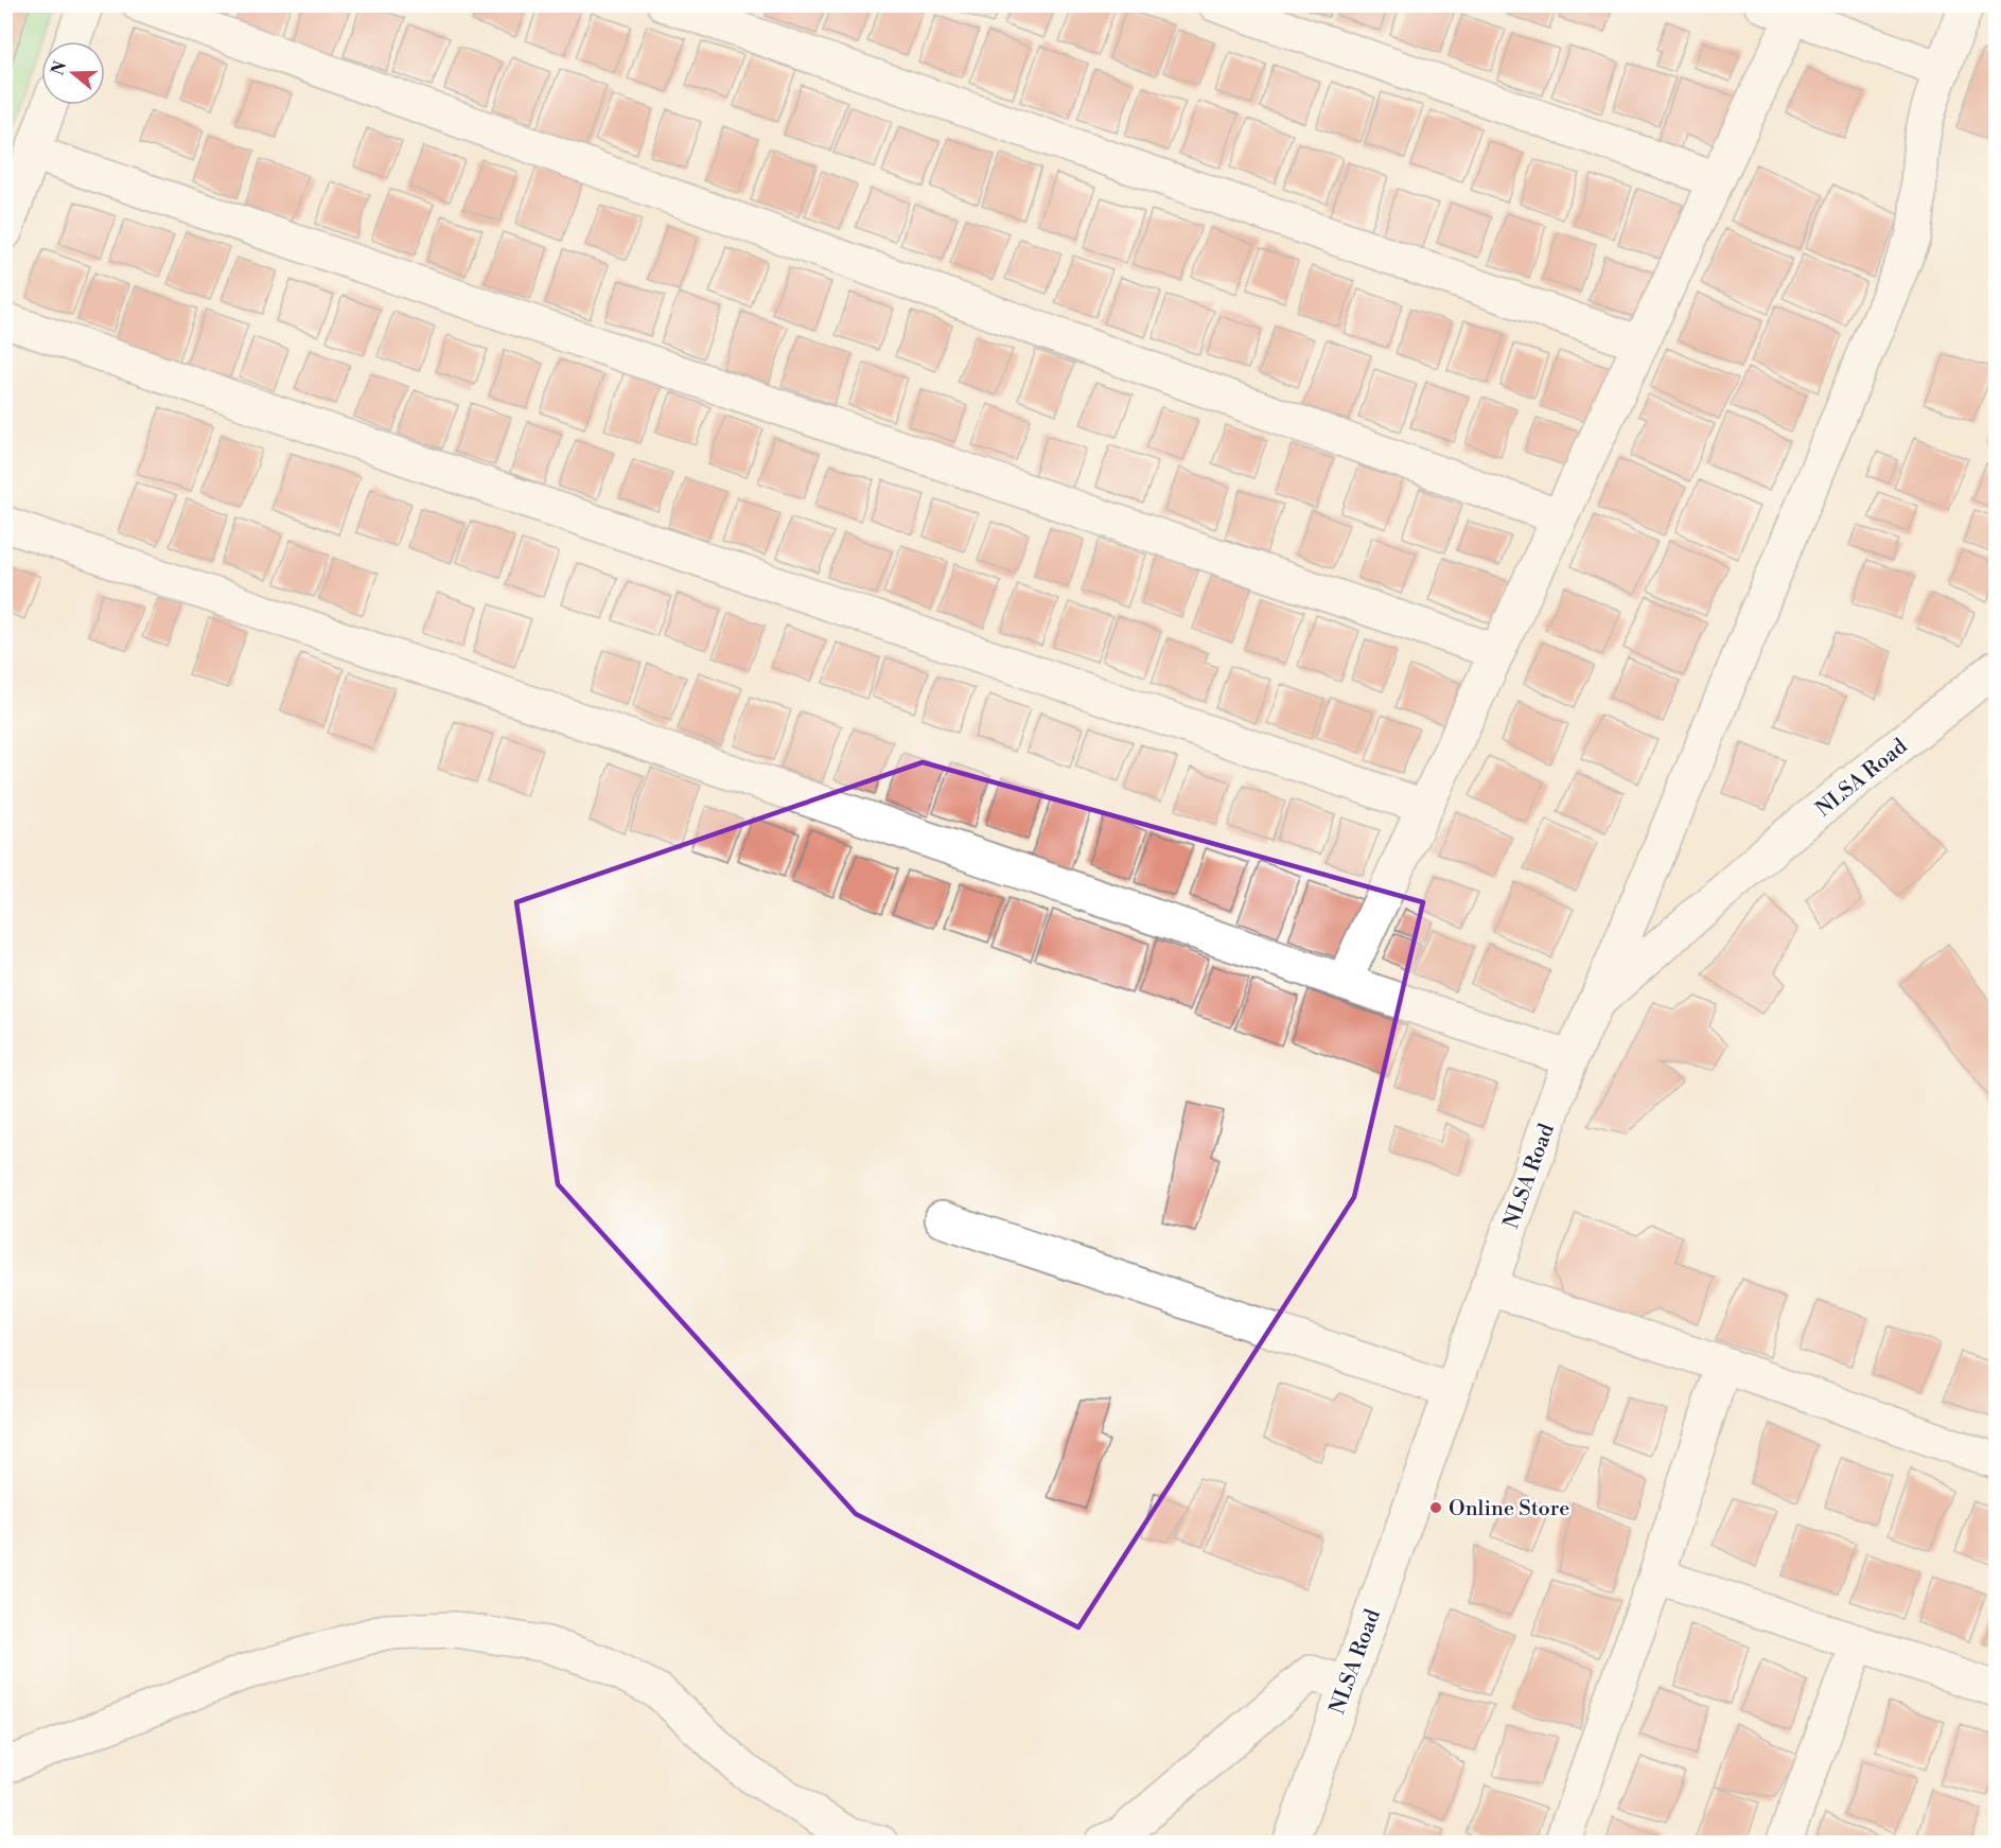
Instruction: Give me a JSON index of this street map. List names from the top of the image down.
{
  "streets": {
    "street": ["NLSA Road"]
  },
  "places": ["Online Store"],
  "north": "left"
}
